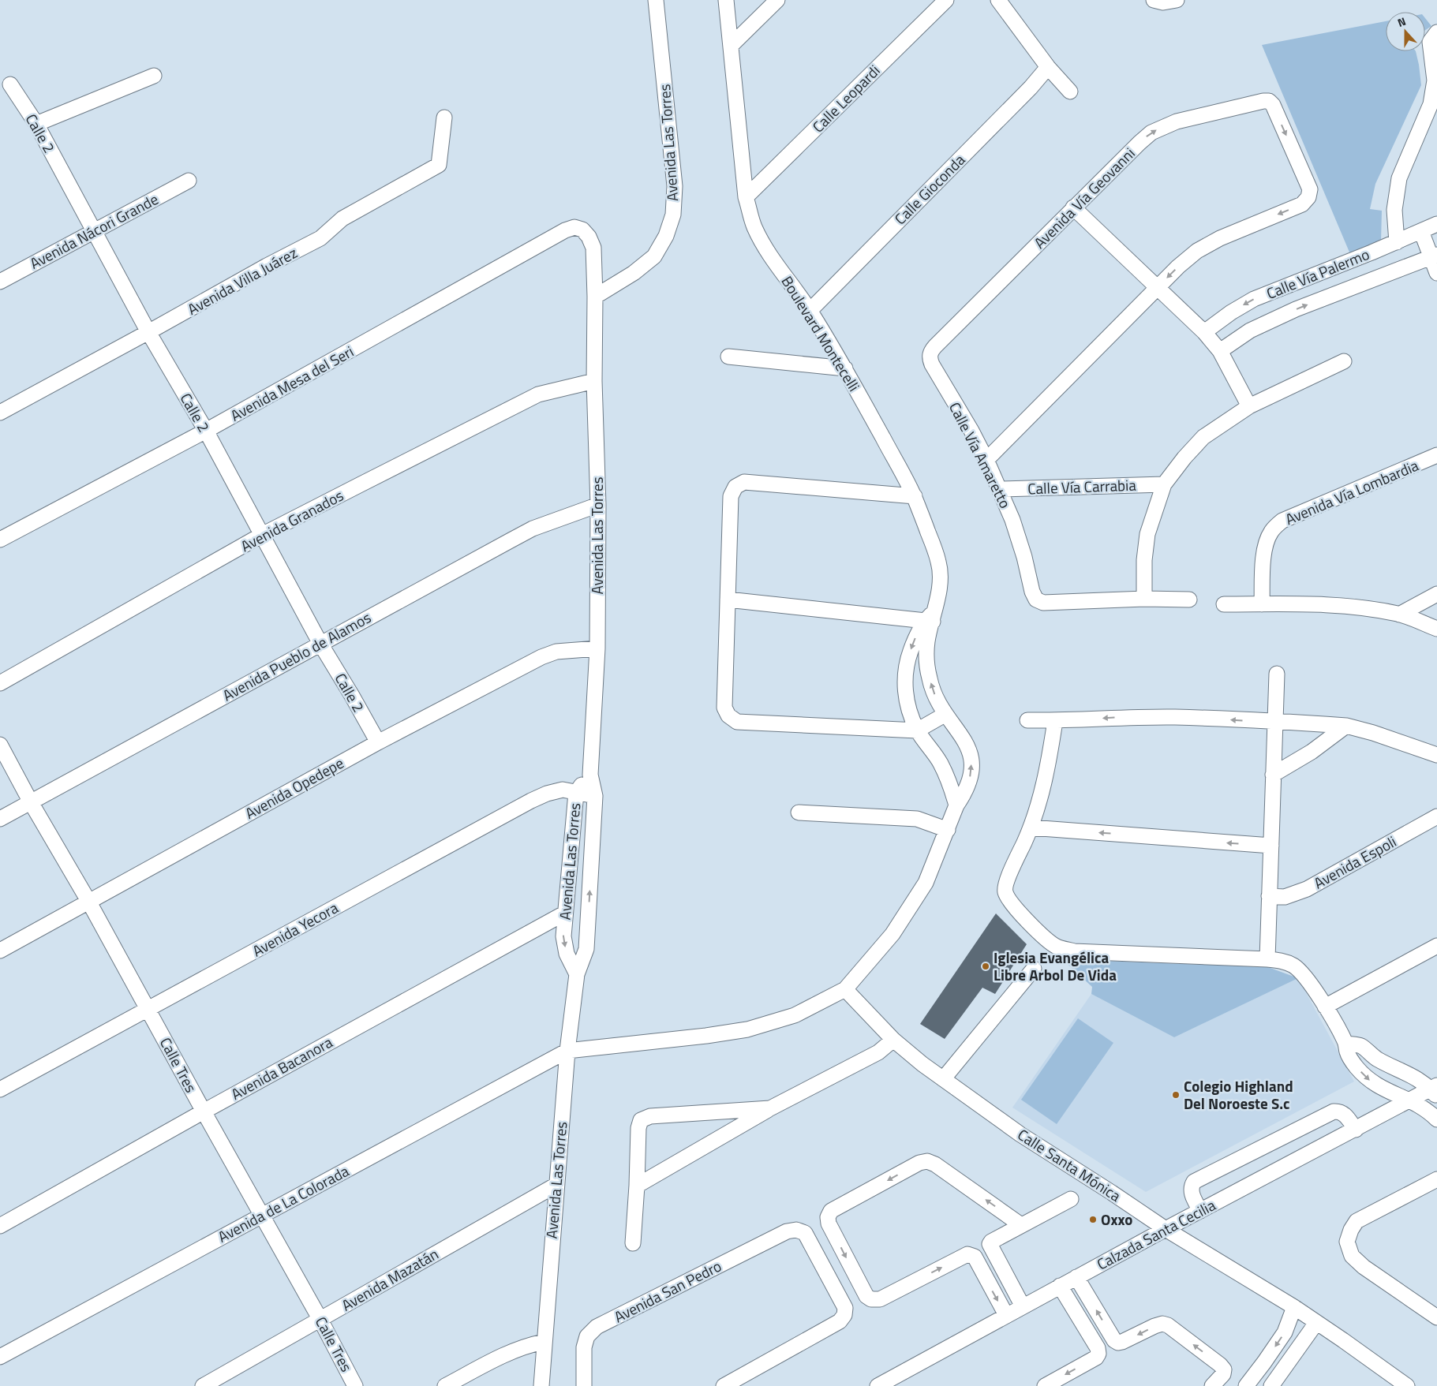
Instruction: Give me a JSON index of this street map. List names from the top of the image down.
{
  "streets": {
    "street": [
      "Calle Leopardi",
      "Calle 2",
      "Avenida Las Torres",
      "Calle Gioconda",
      "Avenida Vía Geovanni",
      "Avenida Nácori Grande",
      "Calle Vía Palermo",
      "Avenida Villa Juárez",
      "Boulevard Montecelli",
      "Avenida Mesa del Seri",
      "Calle Vía Amaretto",
      "Calle Vía Carrabia",
      "Avenida Vía Lombardia",
      "Avenida Granados",
      "Avenida Pueblo de Alamos",
      "Avenida Opedepe",
      "Avenida Espoli",
      "Avenida Yecora",
      "Calle Tres",
      "Avenida Bacanora",
      "Calle Santa Mónica",
      "Avenida de La Colorada",
      "Calzada Santa Cecilia",
      "Avenida Mazatán",
      "Avenida San Pedro"
    ]
  },
  "crossings": [
    ["Calle Leopardi", "Boulevard Montecelli"],
    ["Calle 2", "Avenida Nácori Grande"],
    ["Calle 2", "Avenida Villa Juárez"],
    ["Calle 2", "Avenida Mesa del Seri"],
    ["Calle 2", "Avenida Granados"],
    ["Calle 2", "Avenida Pueblo de Alamos"],
    ["Calle 2", "Avenida Opedepe"],
    ["Avenida Las Torres", "Avenida Mesa del Seri"],
    ["Avenida Las Torres", "Avenida Granados"],
    ["Avenida Las Torres", "Avenida Pueblo de Alamos"],
    ["Avenida Las Torres", "Avenida Opedepe"],
    ["Avenida Las Torres", "Avenida Yecora"],
    ["Avenida Las Torres", "Avenida Bacanora"],
    ["Avenida Las Torres", "Avenida de La Colorada"],
    ["Avenida Las Torres", "Avenida Mazatán"],
    ["Calle Gioconda", "Boulevard Montecelli"],
    ["Avenida Vía Geovanni", "Calle Vía Amaretto"],
    ["Boulevard Montecelli", "Calle Santa Mónica"],
    ["Calle Vía Amaretto", "Calle Vía Carrabia"],
    ["Avenida Pueblo de Alamos", "Calle Tres"],
    ["Avenida Opedepe", "Calle Tres"],
    ["Avenida Yecora", "Calle Tres"],
    ["Calle Tres", "Avenida Bacanora"],
    ["Calle Tres", "Avenida de La Colorada"],
    ["Calle Tres", "Avenida Mazatán"],
    ["Calle Santa Mónica", "Calzada Santa Cecilia"]
  ],
  "places": ["Iglesia Evangélica Libre Arbol De Vida", "Colegio Highland Del Noroeste S.c", "Oxxo"],
  "north": "top"
}
